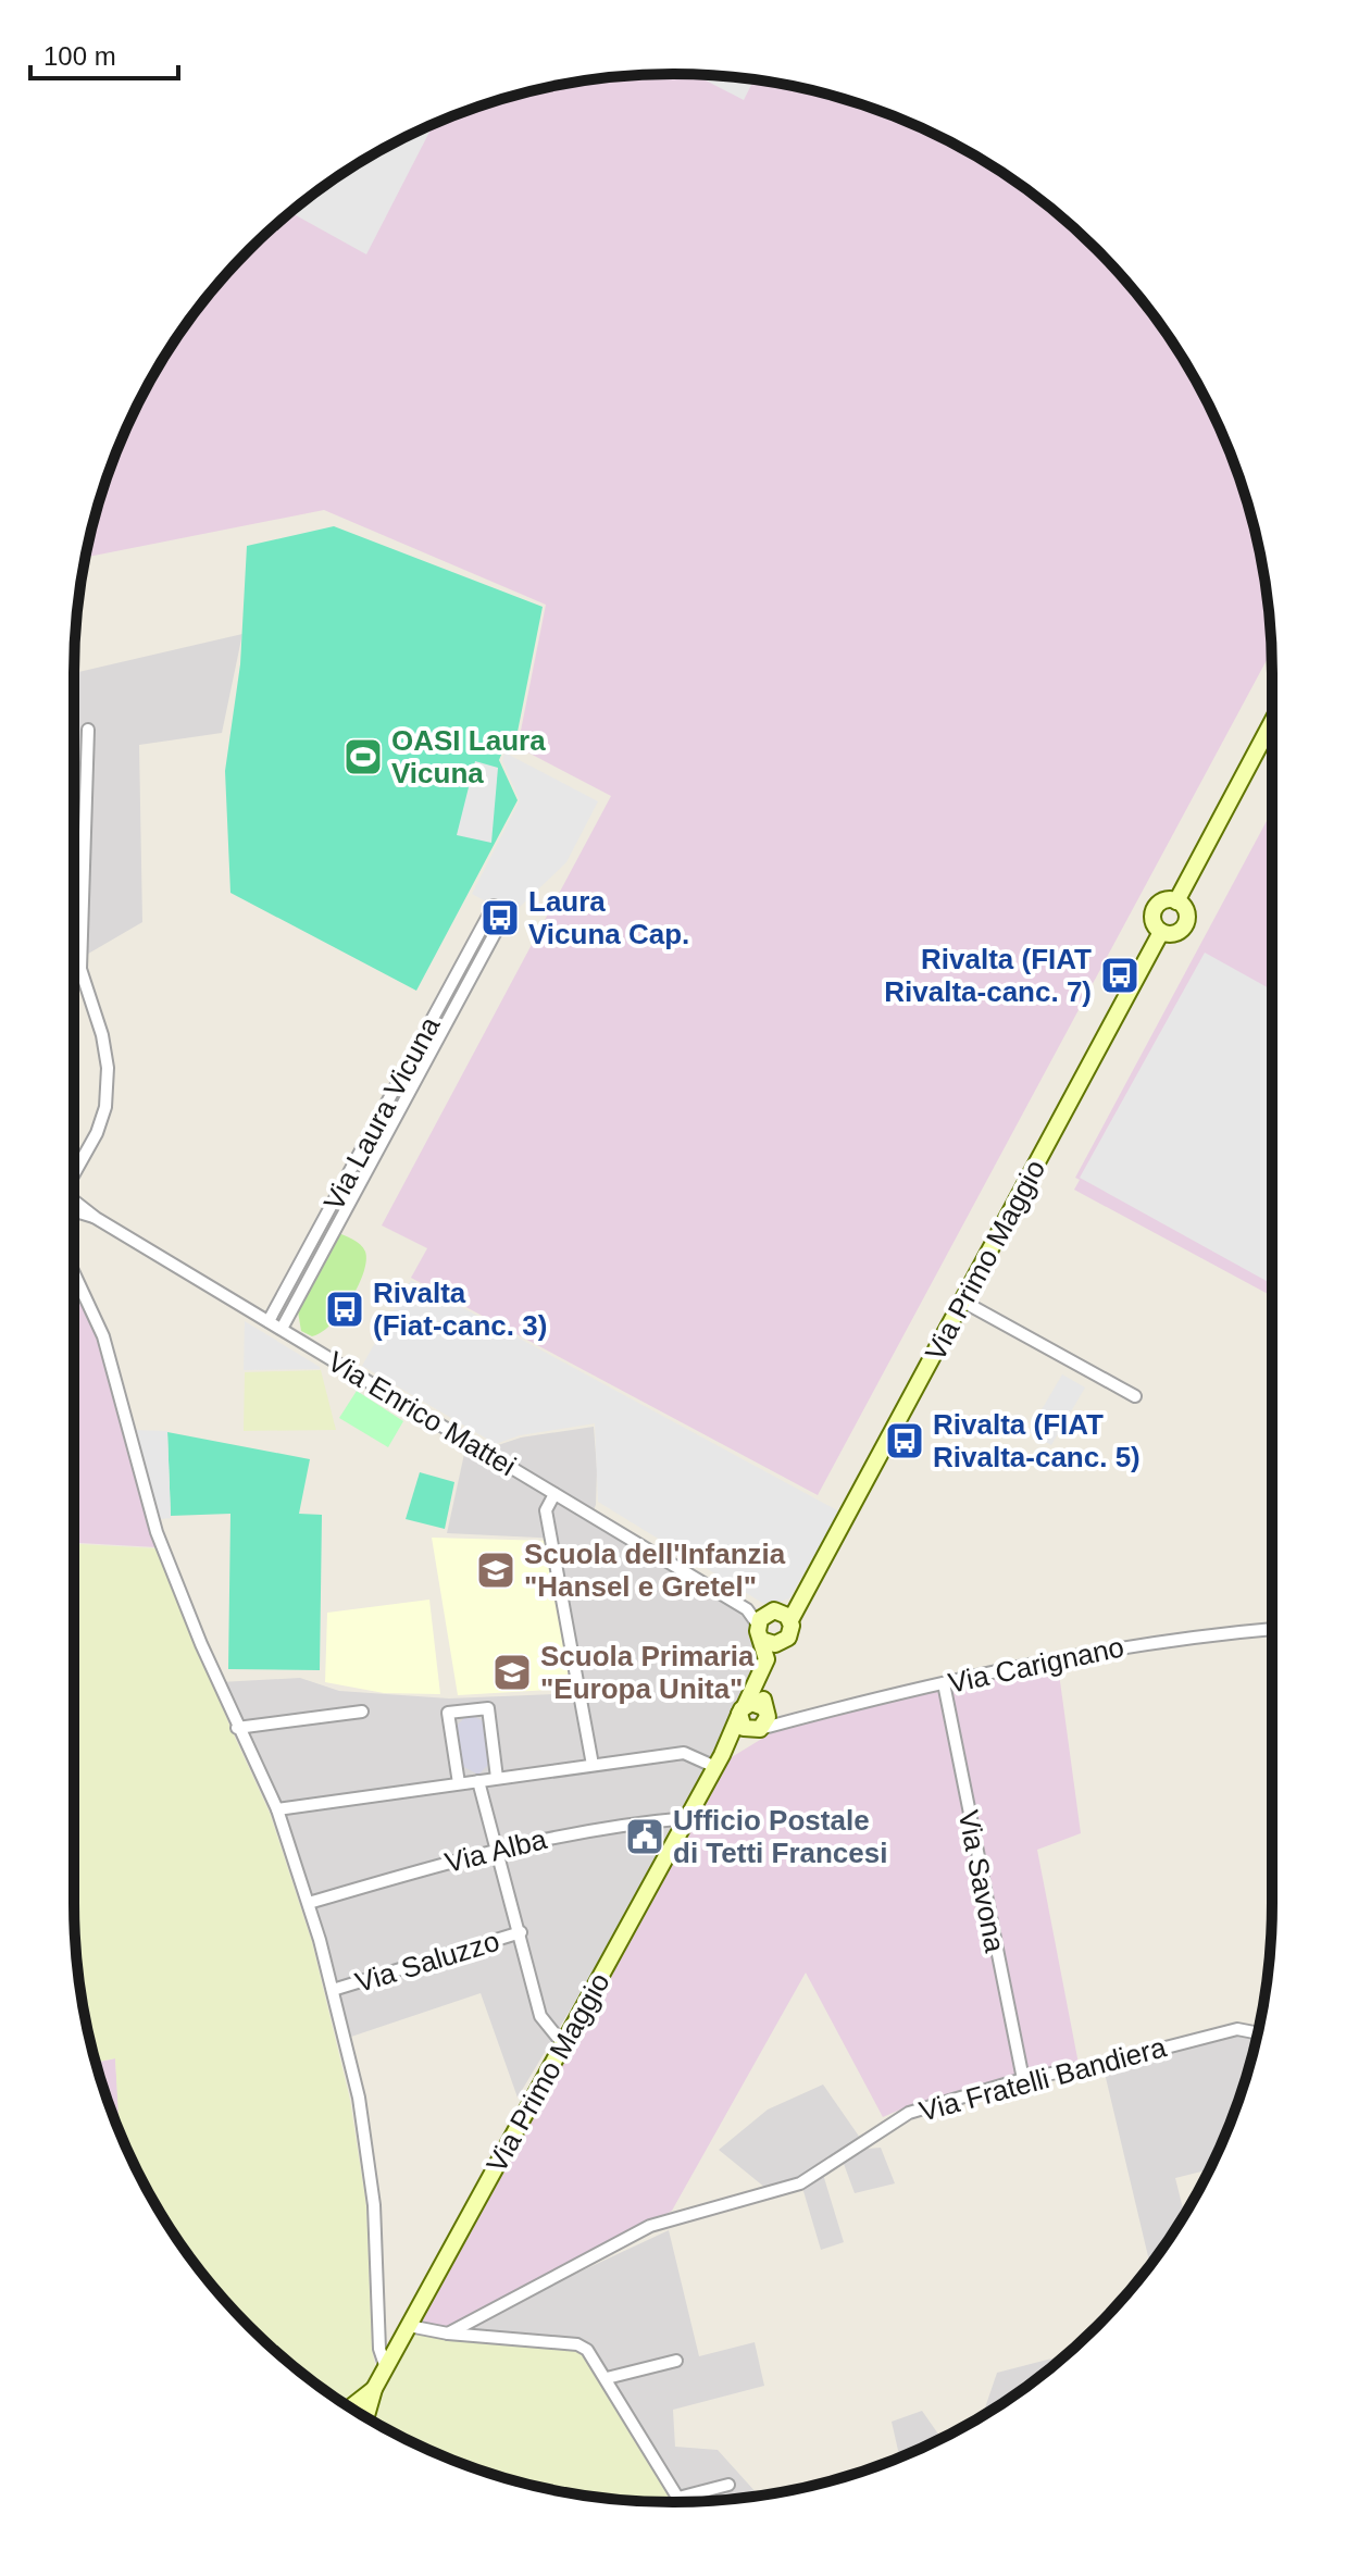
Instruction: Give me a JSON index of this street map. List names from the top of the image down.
{
  "streets": {
    "main road": ["Via Primo Maggio"],
    "street": [
      "Via Laura Vicuna",
      "Via Enrico Mattei",
      "Via Carignano",
      "Via Alba",
      "Via Savona",
      "Via Saluzzo",
      "Via Fratelli Bandiera"
    ]
  },
  "crossings": [
    ["Via Laura Vicuna", "Via Enrico Mattei"],
    ["Via Primo Maggio", "Via Enrico Mattei"],
    ["Via Primo Maggio", "Via Carignano"],
    ["Via Primo Maggio", "Via Alba"],
    ["Via Carignano", "Via Savona"],
    ["Via Savona", "Via Fratelli Bandiera"]
  ],
  "places": {
    "sports": ["OASI Laura Vicuna"],
    "bus stop": [
      "Laura Vicuna Cap.",
      "Rivalta (FIAT Rivalta-canc. 7)",
      "Rivalta (Fiat-canc. 3)",
      "Rivalta (FIAT Rivalta-canc. 5)"
    ],
    "school or university": ["Scuola dell'Infanzia \"Hansel e Gretel\"", "Scuola Primaria \"Europa Unita\""],
    "public building": ["Ufficio Postale di Tetti Francesi"]
  },
  "scale_bar": "100 m"
}
